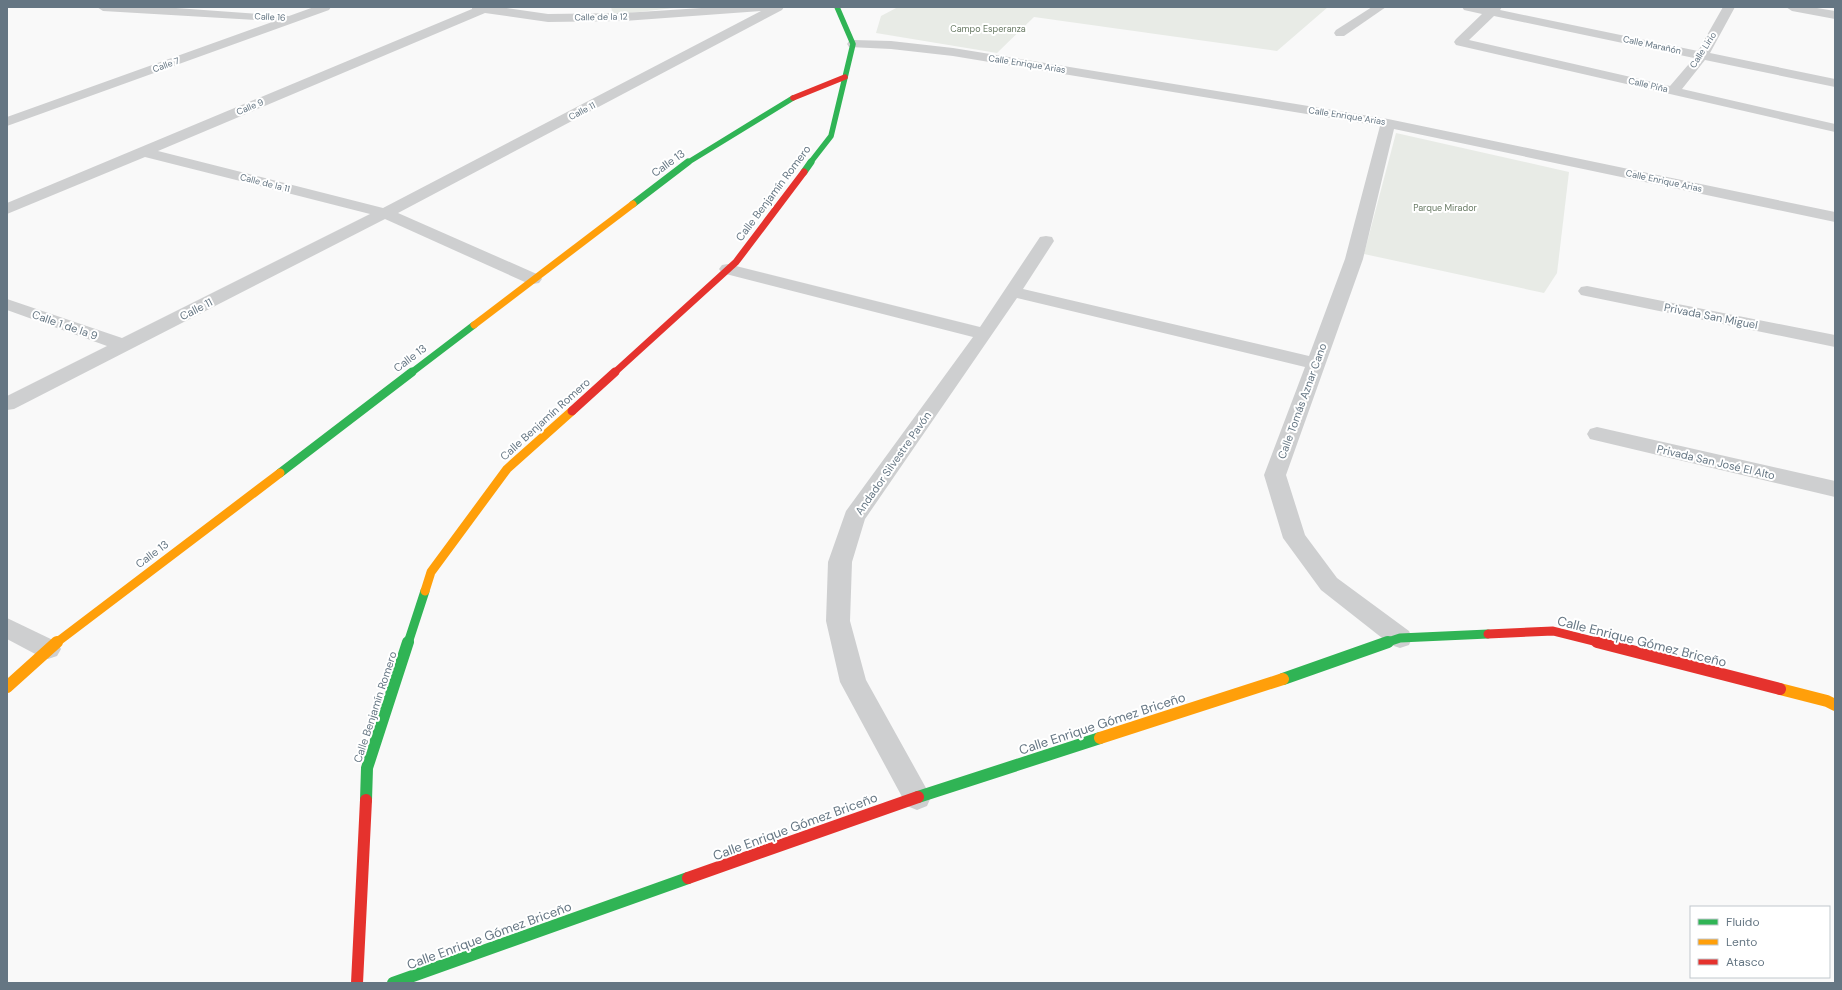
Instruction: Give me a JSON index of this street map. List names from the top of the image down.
{
  "streets": {
    "street": [
      "Calle 16",
      "Calle de la 12",
      "Calle Marañón",
      "Calle Lirio",
      "Calle Enrique Arias",
      "Calle 7",
      "Calle Piña",
      "Calle 9",
      "Calle 11",
      "Calle 13",
      "Calle de la 11",
      "Calle Benjamín Romero",
      "Privada San Miguel",
      "Calle 1 de la 9",
      "Calle Tomás Aznar Cano",
      "Privada San José El Alto",
      "Andador Silvestre Pavón",
      "Calle Enrique Gómez Briceño"
    ]
  },
  "crossings": [
    ["Calle 16", "Calle 7"],
    ["Calle de la 12", "Calle 9"],
    ["Calle Marañón", "Calle Lirio"],
    ["Calle Marañón", "Calle Piña"],
    ["Calle Lirio", "Calle Piña"],
    ["Calle Enrique Arias", "Calle Benjamín Romero"],
    ["Calle Enrique Arias", "Calle Tomás Aznar Cano"],
    ["Calle 9", "Calle de la 11"],
    ["Calle 11", "Calle de la 11"],
    ["Calle 11", "Calle 1 de la 9"],
    ["Calle 13", "Calle Benjamín Romero"],
    ["Calle Tomás Aznar Cano", "Calle Enrique Gómez Briceño"],
    ["Andador Silvestre Pavón", "Calle Enrique Gómez Briceño"]
  ],
  "parks": ["Campo Esperanza", "Parque Mirador"],
  "legend": ["Fluido", "Lento", "Atasco"]
}
